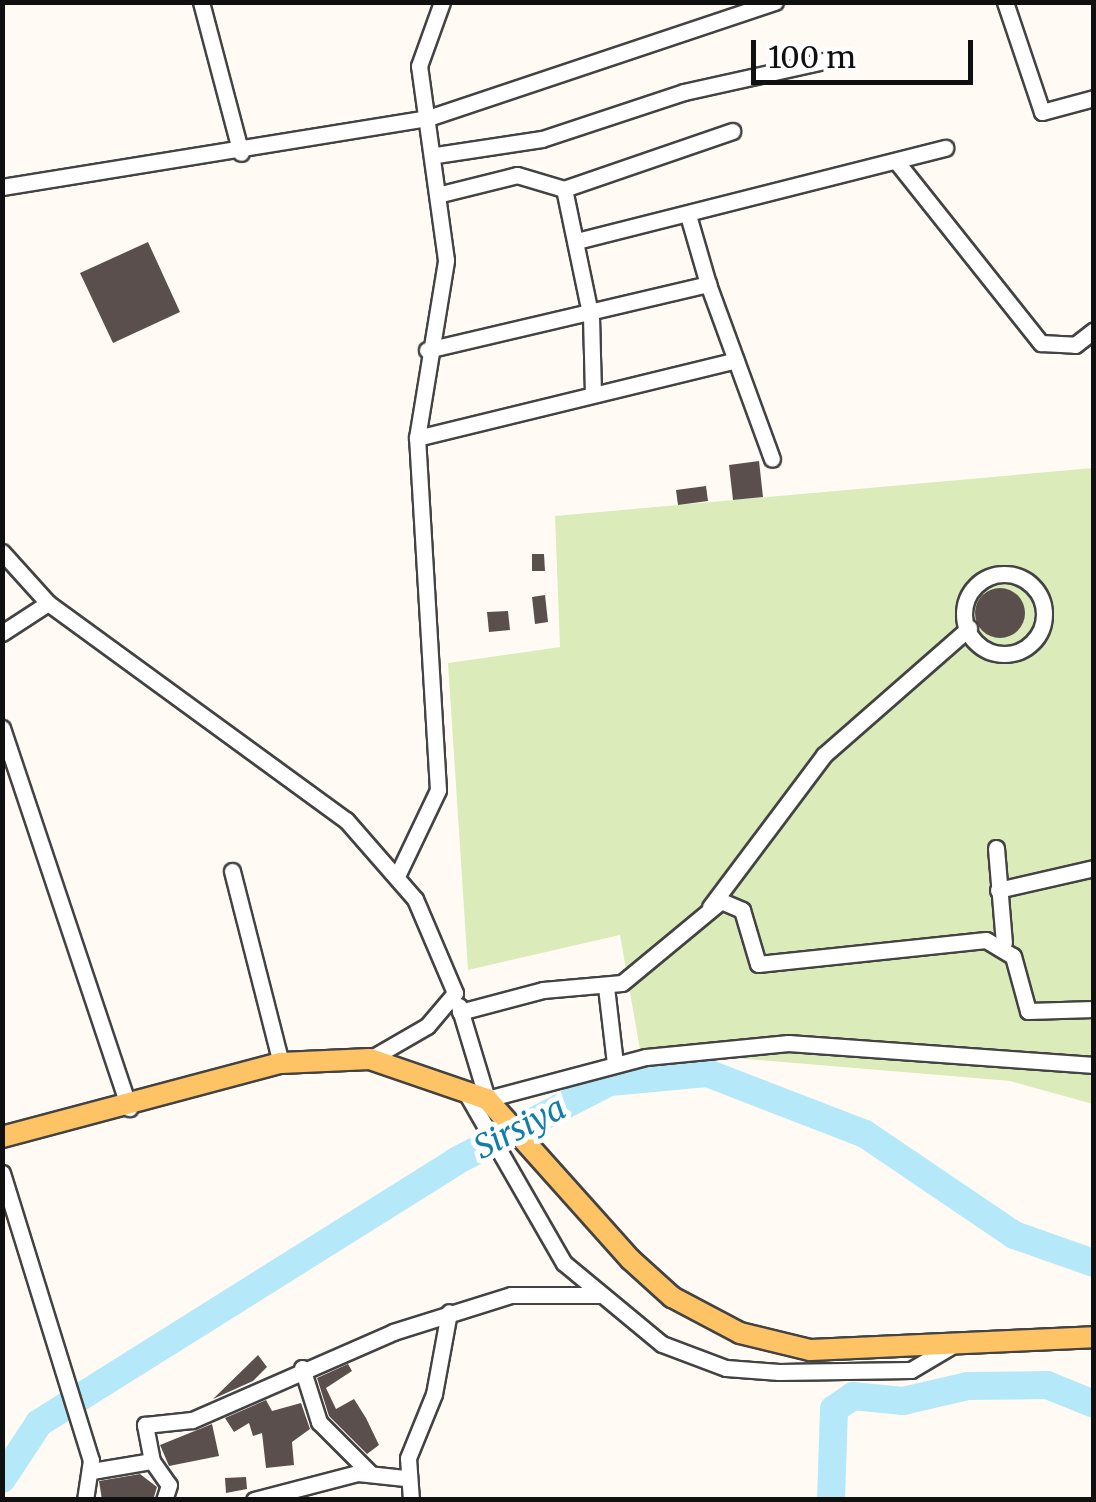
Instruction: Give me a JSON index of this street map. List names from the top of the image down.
{
  "water": ["Sirsiya"],
  "scale_bar": "100 m"
}
